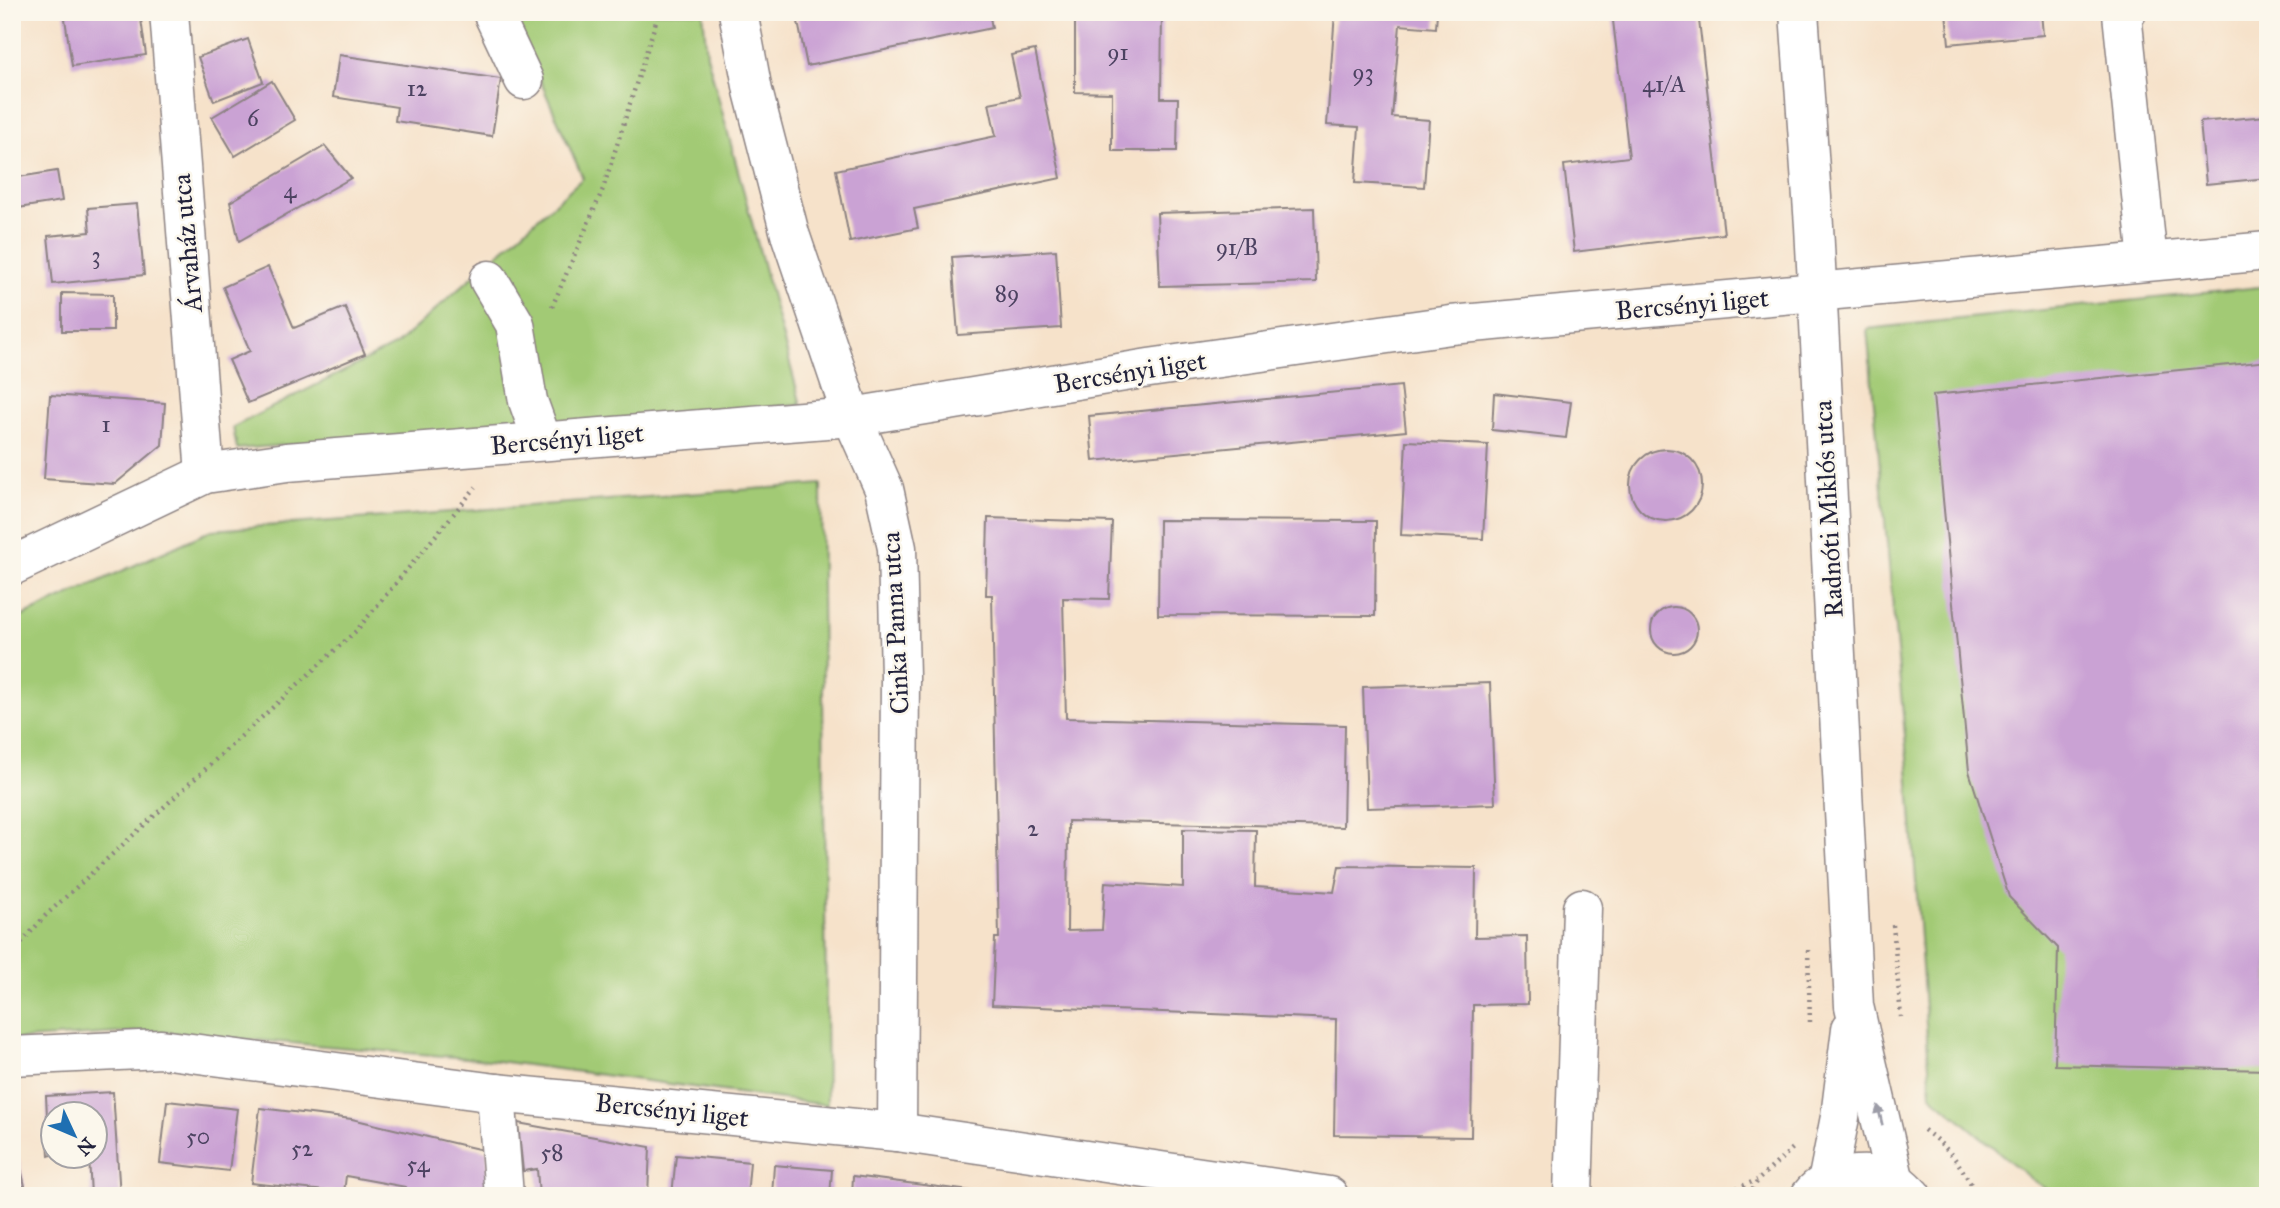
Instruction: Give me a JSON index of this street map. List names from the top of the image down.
{
  "streets": {
    "street": [
      "Árvaház utca",
      "Bercsényi liget",
      "Radnóti Miklós utca",
      "Cinka Panna utca"
    ]
  },
  "crossings": [
    ["Árvaház utca", "Bercsényi liget"],
    ["Bercsényi liget", "Radnóti Miklós utca"],
    ["Bercsényi liget", "Cinka Panna utca"]
  ],
  "house_numbers": [
    "91",
    "93",
    "41/A",
    "12",
    "6",
    "4",
    "91/B",
    "3",
    "89",
    "1",
    "2",
    "50",
    "52",
    "58",
    "54"
  ],
  "north": "bottom right"
}
